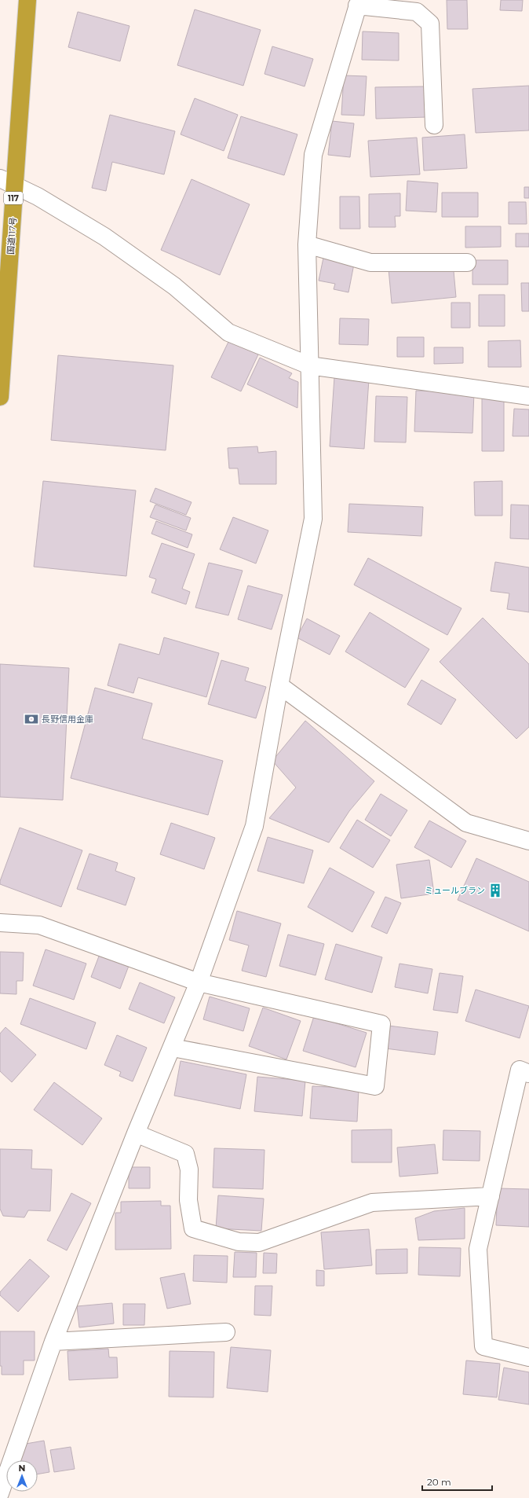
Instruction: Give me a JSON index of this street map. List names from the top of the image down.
{
  "streets": {
    "highway": ["117", "国道117号"]
  },
  "places": {
    "bank": ["長野信用金庫"],
    "building": ["ミュールブラン"]
  },
  "scale_bar": "20 m",
  "north": "top"
}
